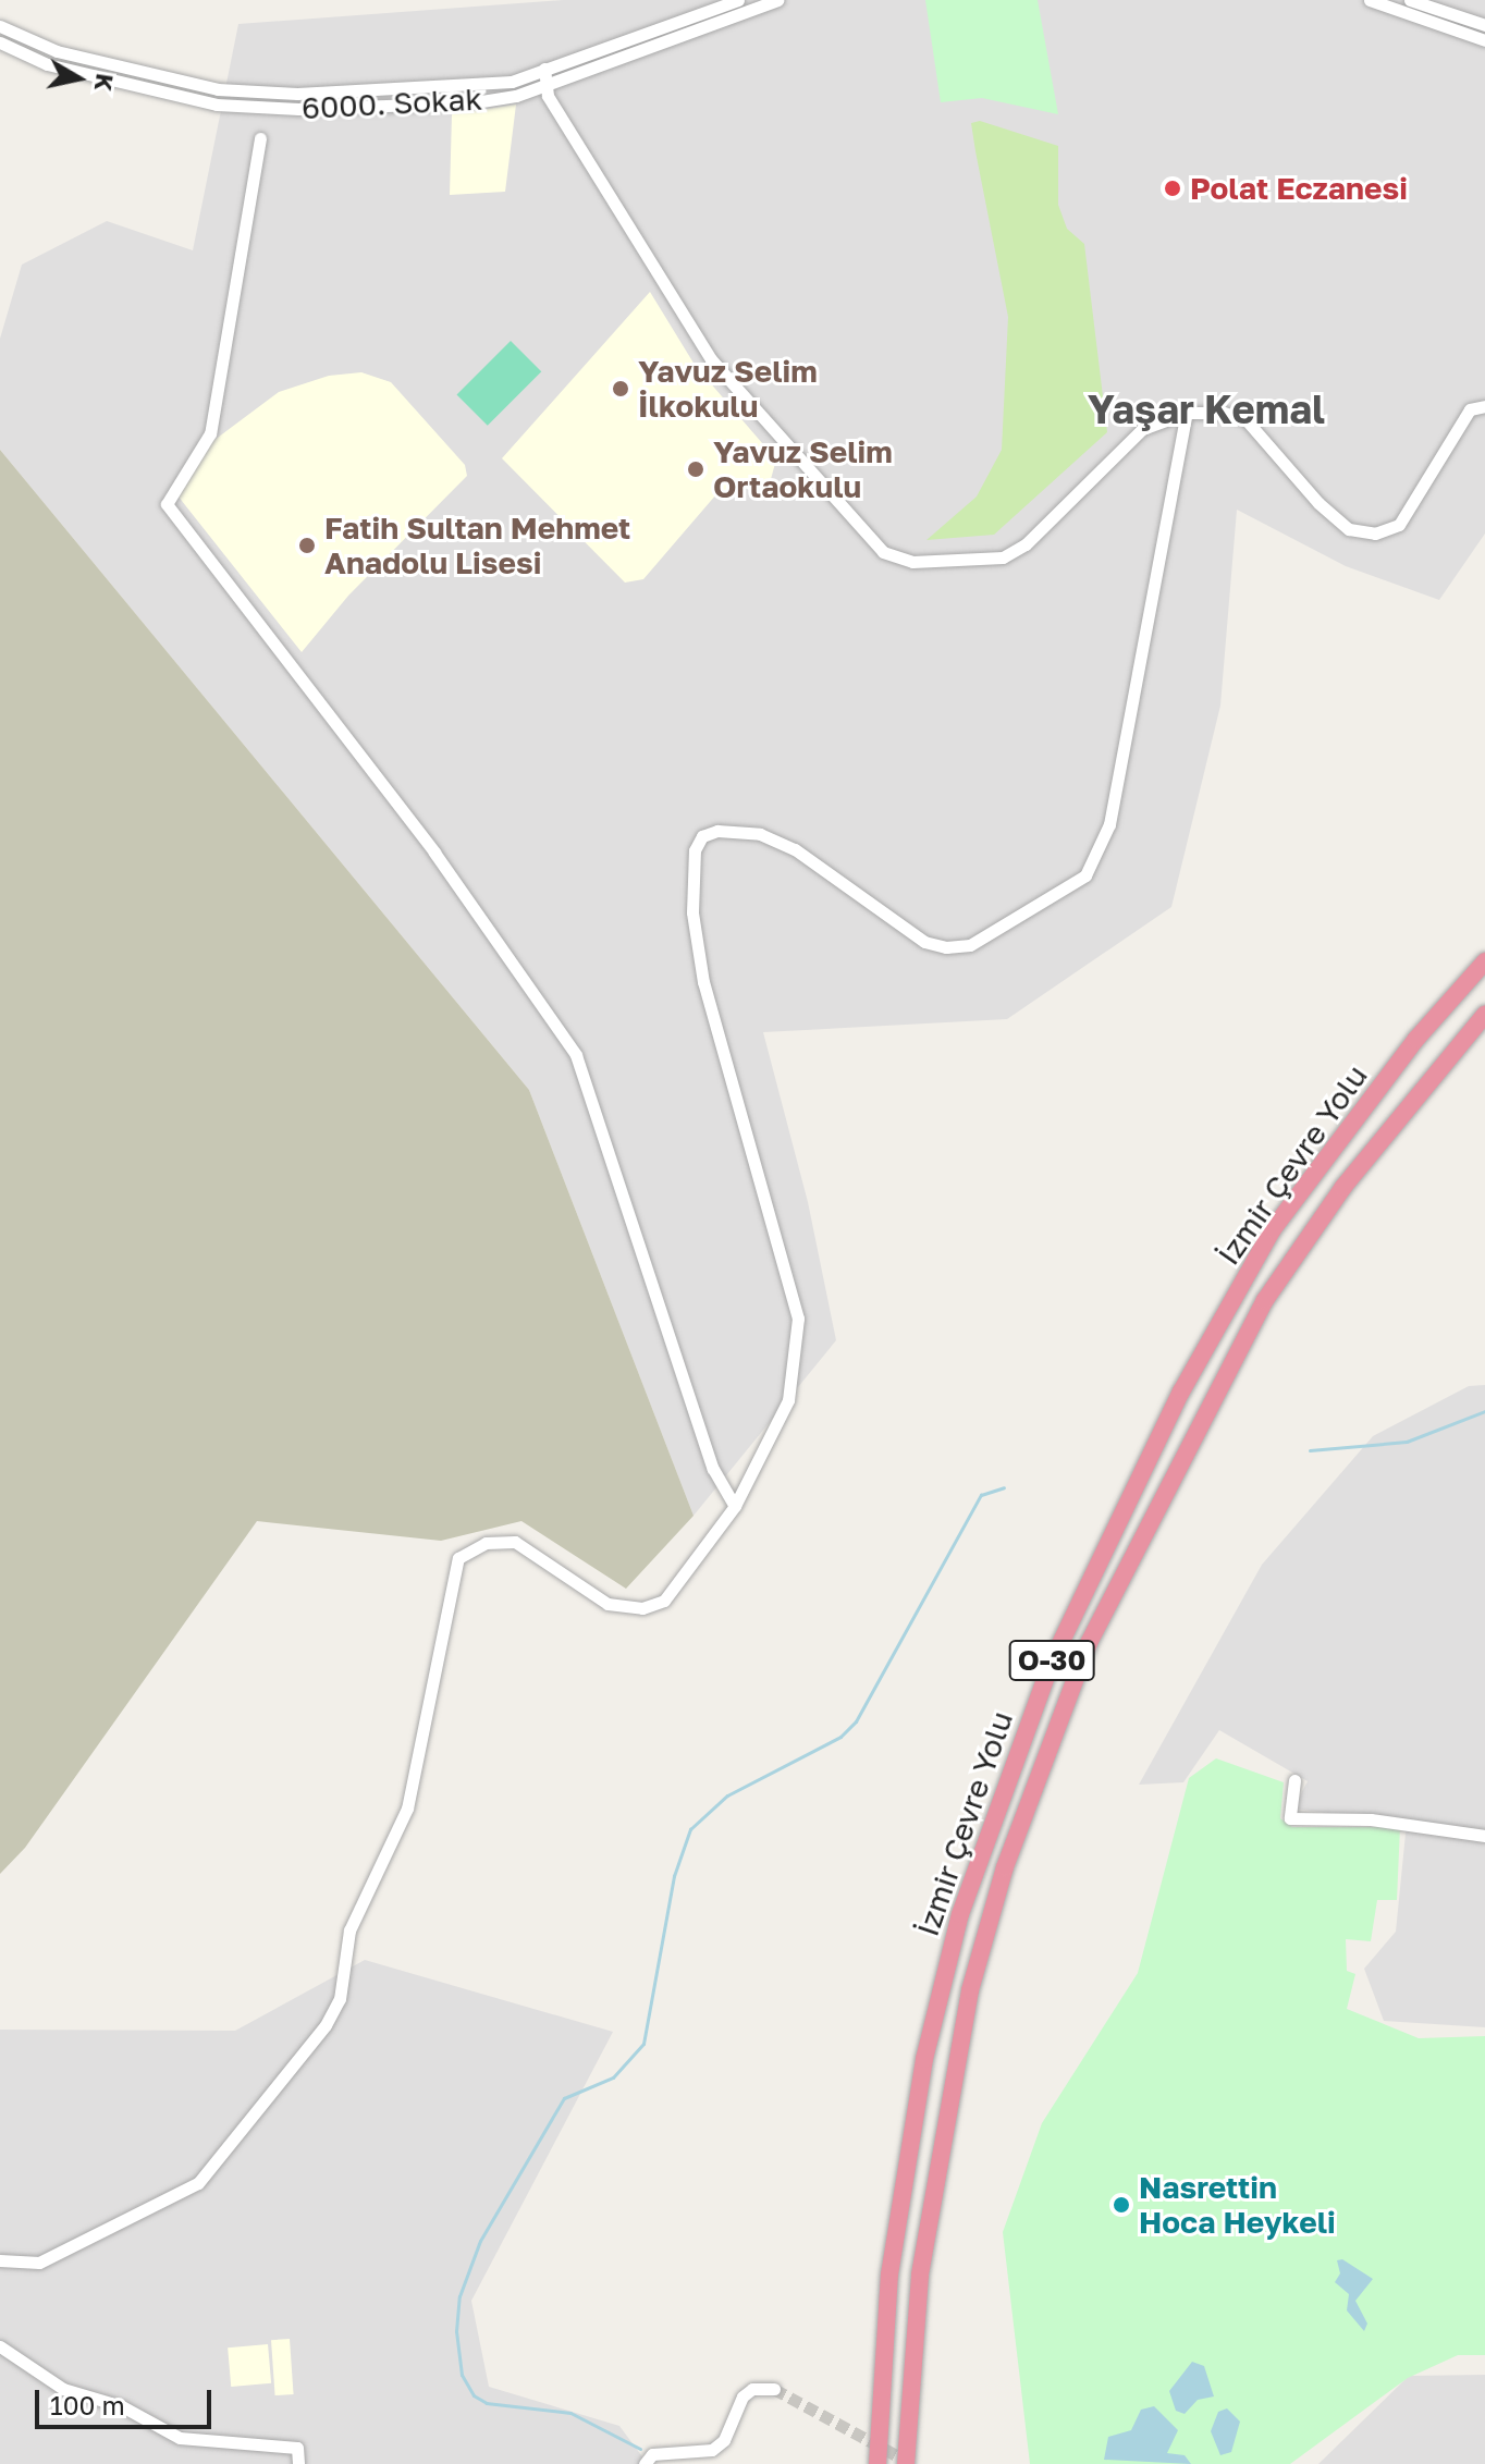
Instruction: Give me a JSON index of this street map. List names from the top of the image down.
{
  "streets": {
    "highway": ["İzmir Çevre Yolu", "O-30"],
    "street": ["6000. Sokak"]
  },
  "districts": ["Yaşar Kemal"],
  "places": [
    "Polat Eczanesi",
    "Yavuz Selim İlkokulu",
    "Yavuz Selim Ortaokulu",
    "Fatih Sultan Mehmet Anadolu Lisesi",
    "Nasrettin Hoca Heykeli"
  ],
  "scale_bar": "100 m",
  "north": "right"
}
